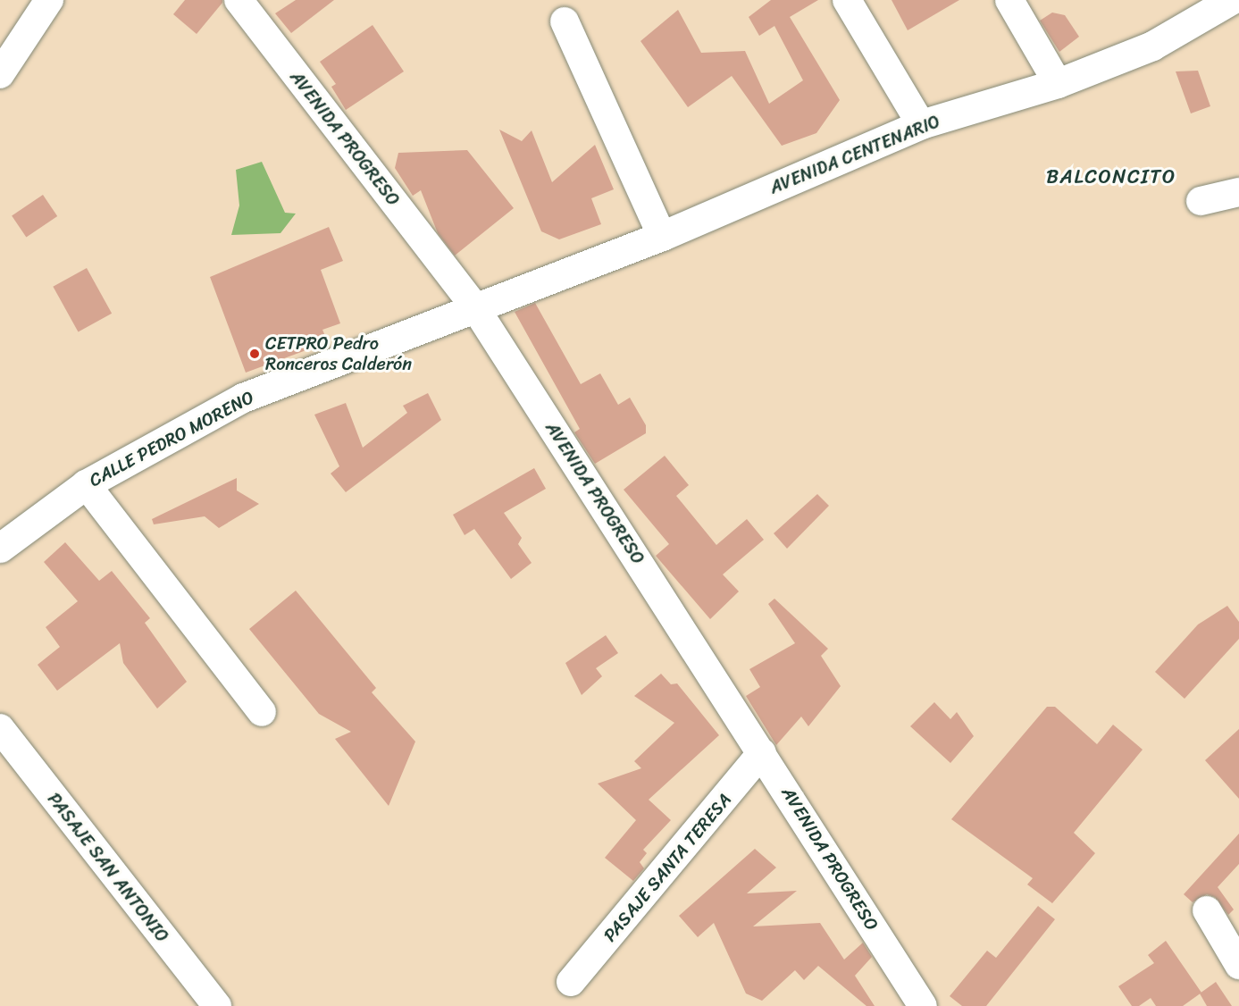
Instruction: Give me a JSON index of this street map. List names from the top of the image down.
{
  "streets": {
    "main road": ["AVENIDA CENTENARIO", "CALLE PEDRO MORENO"],
    "street": ["AVENIDA PROGRESO", "PASAJE SAN ANTONIO", "PASAJE SANTA TERESA"]
  },
  "crossings": [
    ["AVENIDA PROGRESO", "AVENIDA CENTENARIO"],
    ["AVENIDA PROGRESO", "CALLE PEDRO MORENO"],
    ["AVENIDA PROGRESO", "PASAJE SANTA TERESA"],
    ["AVENIDA CENTENARIO", "CALLE PEDRO MORENO"]
  ],
  "districts": ["BALCONCITO"],
  "places": ["CETPRO Pedro Ronceros Calderón"]
}
